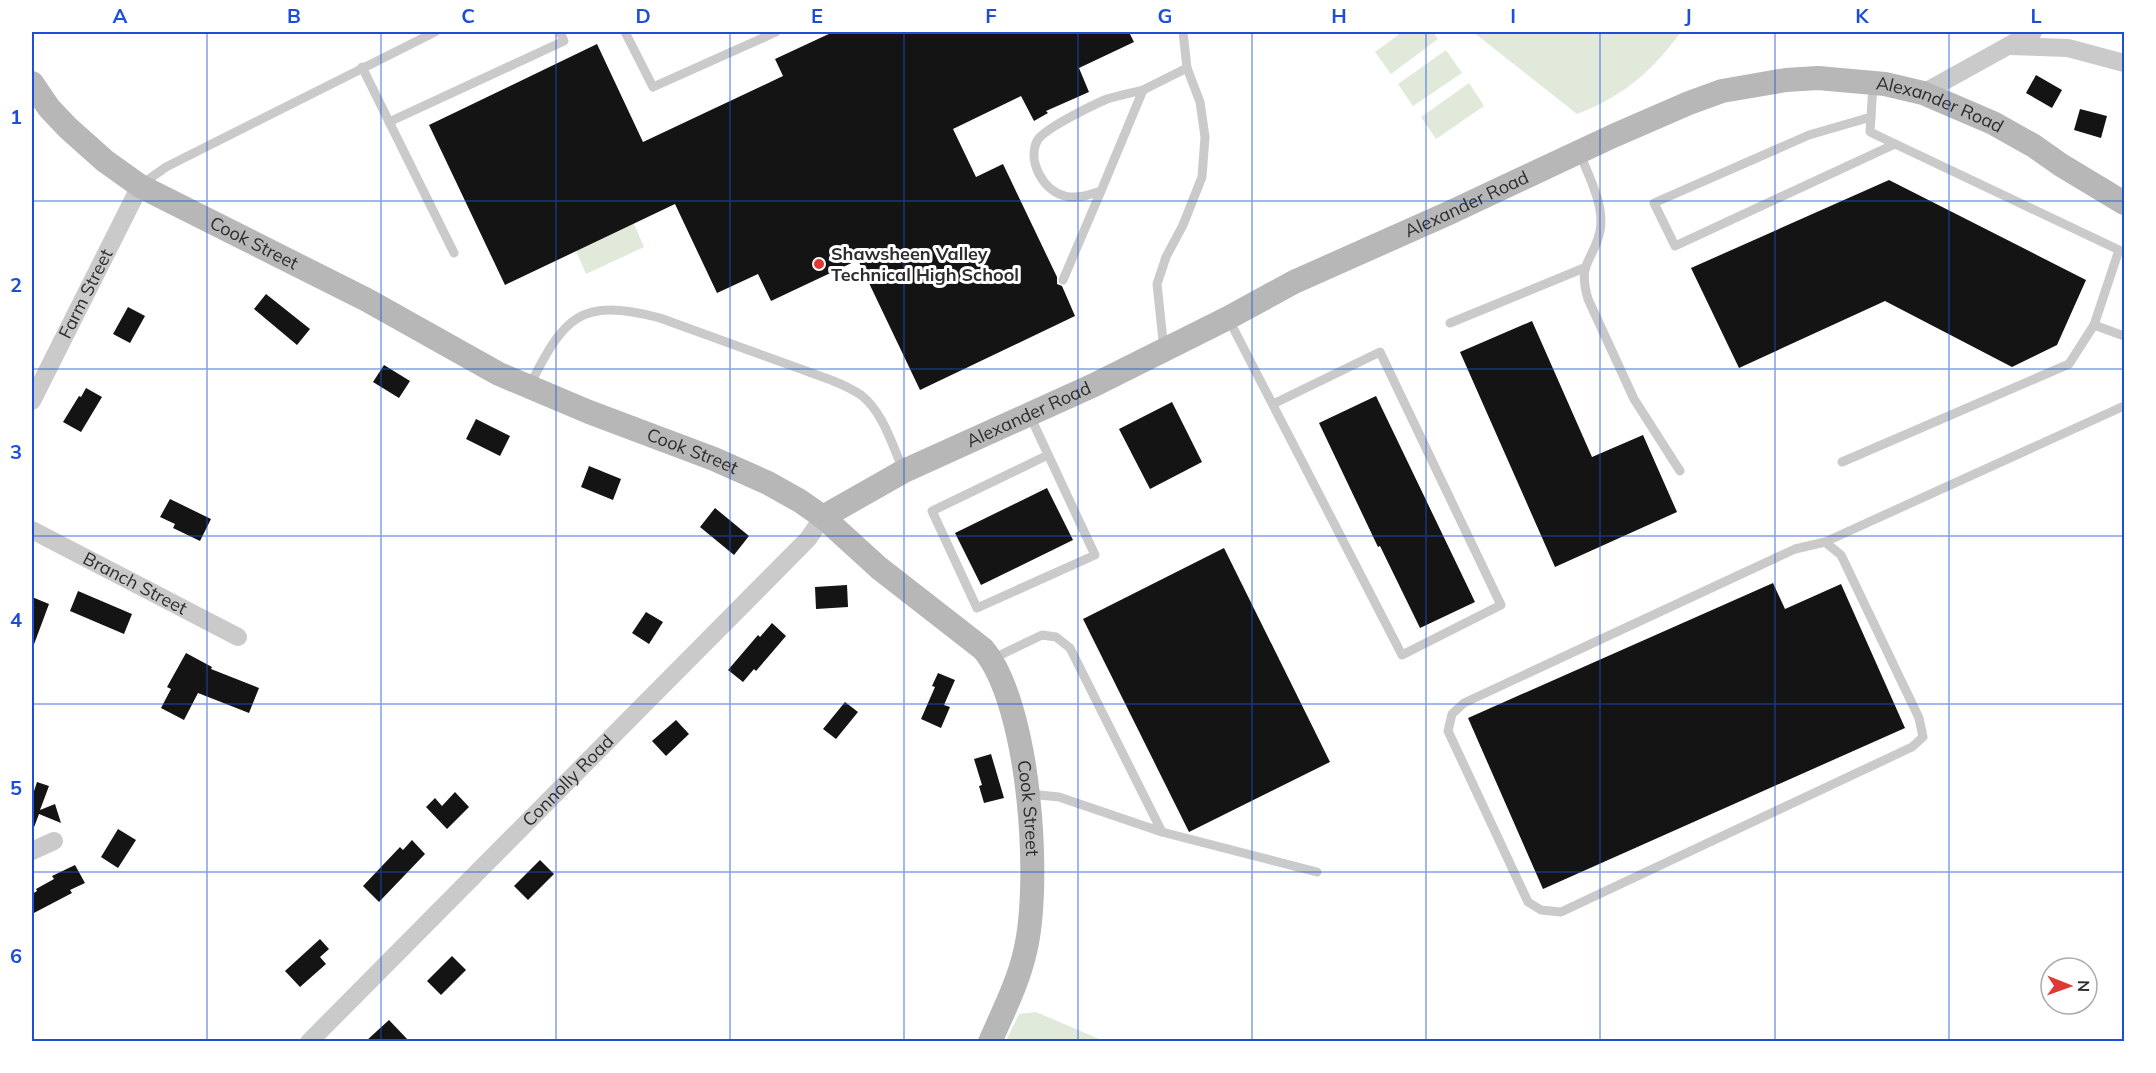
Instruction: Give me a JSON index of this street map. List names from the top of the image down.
{
  "streets": {
    "street": [
      "Alexander Road",
      "Cook Street",
      "Farm Street",
      "Branch Street",
      "Connolly Road"
    ]
  },
  "crossings": [
    ["Alexander Road", "Cook Street"],
    ["Alexander Road", "Connolly Road"],
    ["Cook Street", "Farm Street"],
    ["Cook Street", "Connolly Road"]
  ],
  "places": ["Shawsheen Valley Technical High School"],
  "north": "right",
  "grid": {
    "columns": [
      "A",
      "B",
      "C",
      "D",
      "E",
      "F",
      "G",
      "H",
      "I",
      "J",
      "K",
      "L"
    ],
    "rows": [
      "1",
      "2",
      "3",
      "4",
      "5",
      "6"
    ]
  }
}
